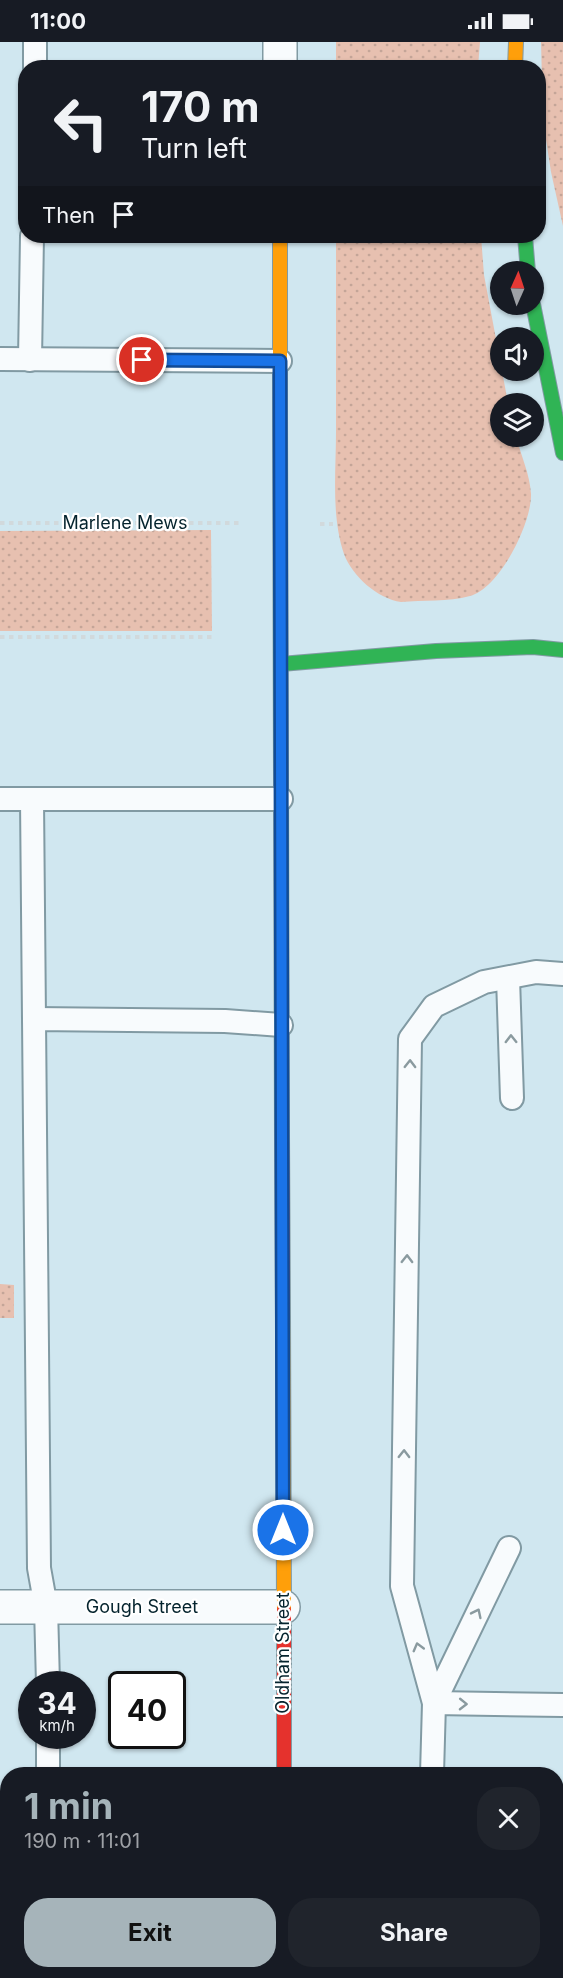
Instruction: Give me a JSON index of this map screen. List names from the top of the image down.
{
  "streets": {
    "street": ["Gough Street", "Oldham Street"],
    "path": ["Marlene Mews"]
  },
  "crossings": [
    ["Gough Street", "Oldham Street"]
  ],
  "north": "top",
  "page": {
    "status": "11:00",
    "turn": ["170 m", "Turn left"],
    "then": "Then",
    "speed": "34 km/h",
    "limit": "40",
    "heading": ["1 min", "190 m · 11:01"],
    "buttons": ["Exit", "Share"]
  }
}
